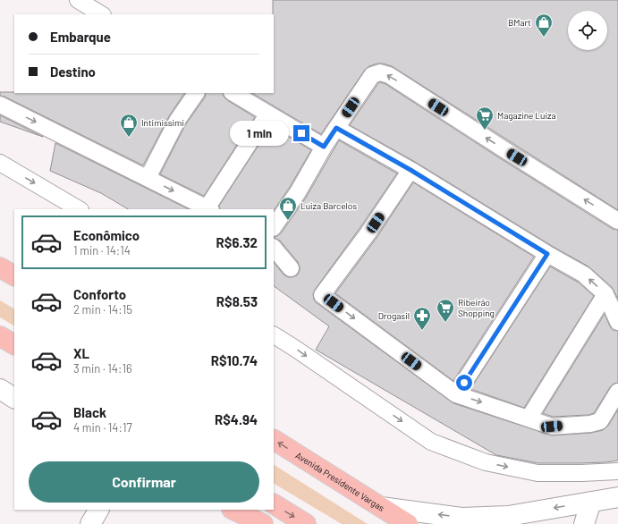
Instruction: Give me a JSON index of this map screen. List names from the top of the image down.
{
  "streets": {
    "main road": ["Avenida Presidente Vargas"]
  },
  "places": {
    "shop": ["BMart", "Intimissimi", "Luiza Barcelos"],
    "supermarket": ["Magazine Luiza", "Ribeirão Shopping"],
    "pharmacy": ["Drogasil"]
  },
  "page": {
    "banner": ["Embarque", "Destino"],
    "bubble": "1 min",
    "list": [
      {
        "name": "Econômico",
        "note": "1 min · 14:14",
        "value": "R$6.32"
      },
      {
        "name": "Conforto",
        "note": "2 min · 14:15",
        "value": "R$8.53"
      },
      {
        "name": "XL",
        "note": "3 min · 14:16",
        "value": "R$10.74"
      },
      {
        "name": "Black",
        "note": "4 min · 14:17",
        "value": "R$4.94"
      }
    ],
    "buttons": "Confirmar"
  }
}
